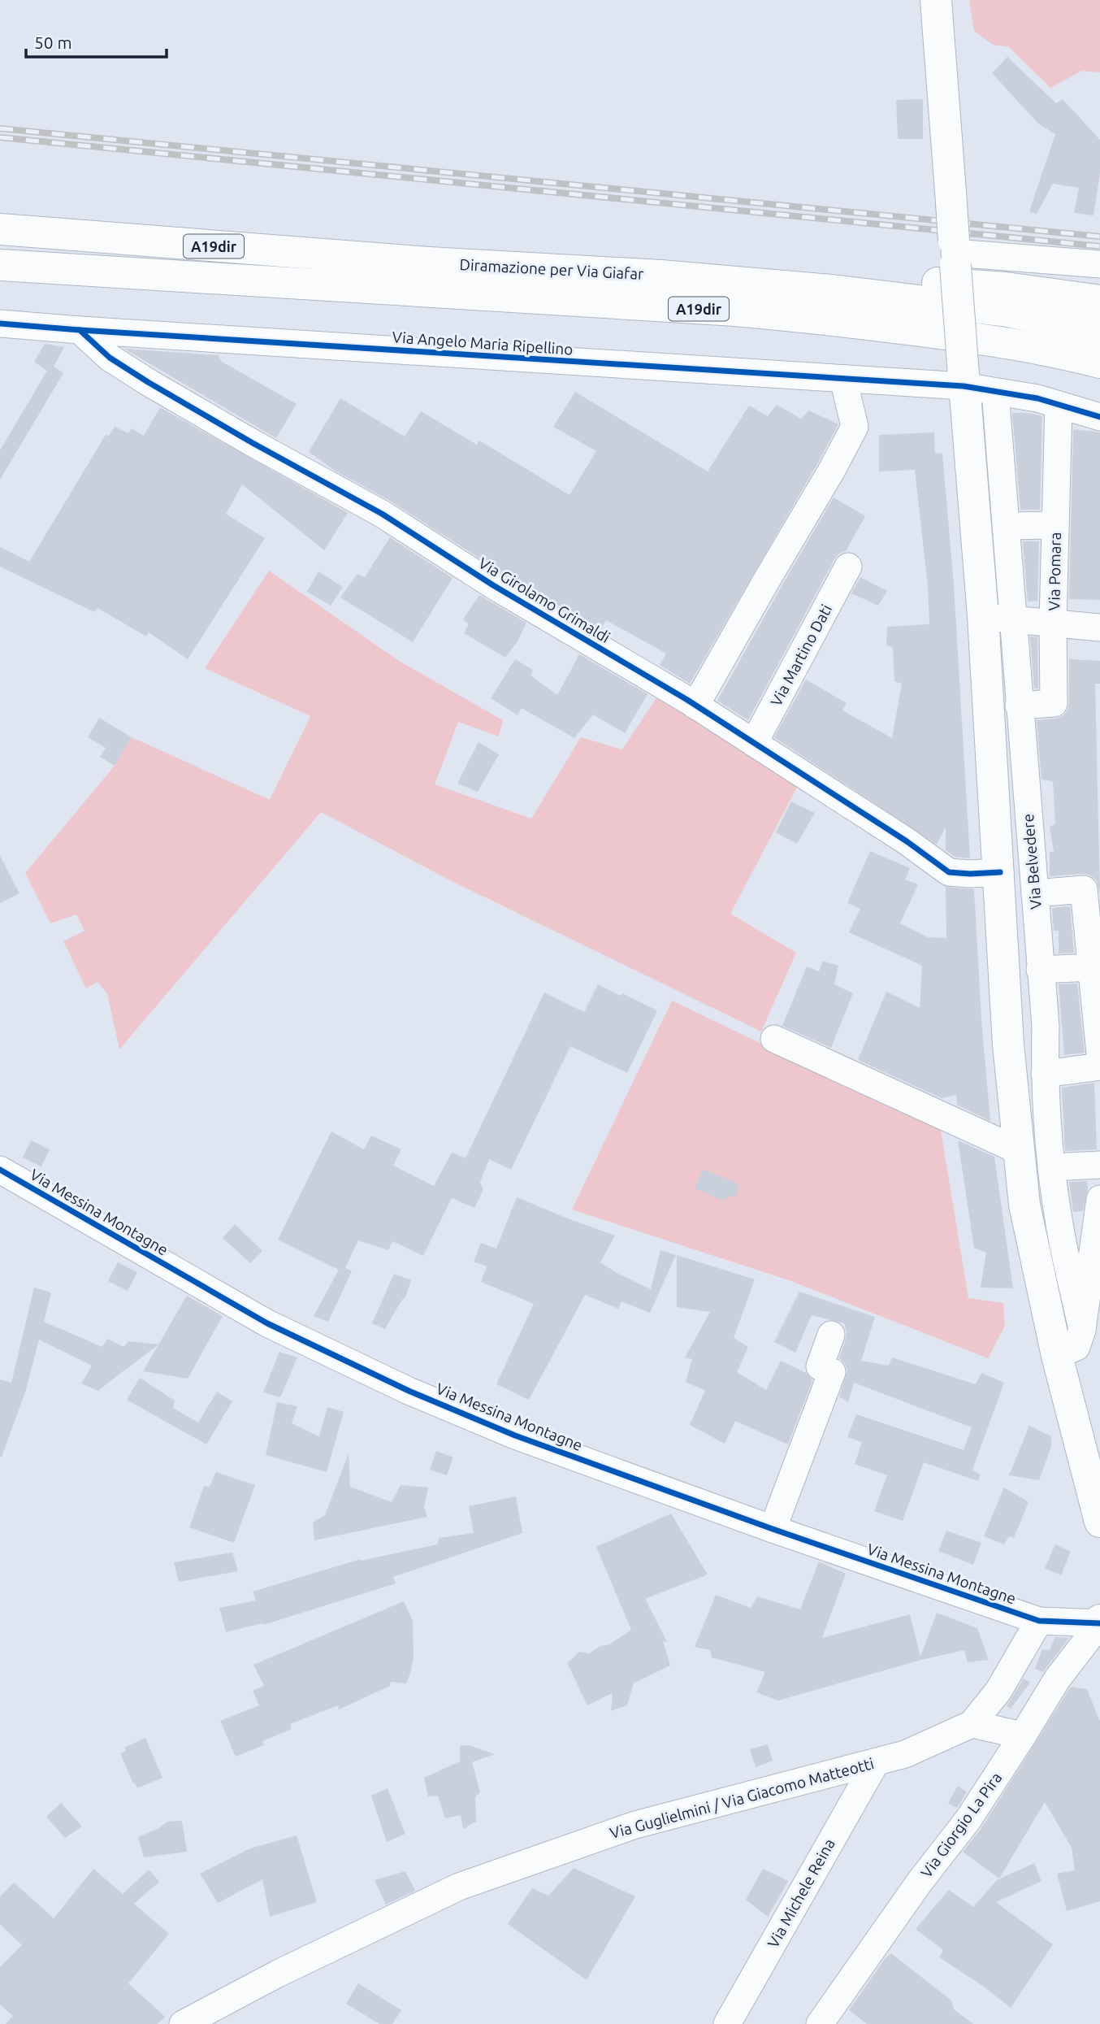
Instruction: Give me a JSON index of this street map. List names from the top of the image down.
{
  "streets": {
    "main road": ["A19dir", "Diramazione per Via Giafar"],
    "street": [
      "Via Angelo Maria Ripellino",
      "Via Pomara",
      "Via Girolamo Grimaldi",
      "Via Martino Dati",
      "Via Belvedere",
      "Via Messina Montagne",
      "Via Guglielmini / Via Giacomo Matteotti",
      "Via Giorgio La Pira",
      "Via Michele Reina"
    ]
  },
  "crossings": [
    ["Via Angelo Maria Ripellino", "Via Pomara"],
    ["Via Angelo Maria Ripellino", "Via Girolamo Grimaldi"],
    ["Via Angelo Maria Ripellino", "Via Belvedere"],
    ["Via Pomara", "Via Belvedere"],
    ["Via Girolamo Grimaldi", "Via Martino Dati"],
    ["Via Messina Montagne", "Via Guglielmini / Via Giacomo Matteotti"],
    ["Via Messina Montagne", "Via Giorgio La Pira"],
    ["Via Guglielmini / Via Giacomo Matteotti", "Via Michele Reina"]
  ],
  "scale_bar": "50 m"
}
